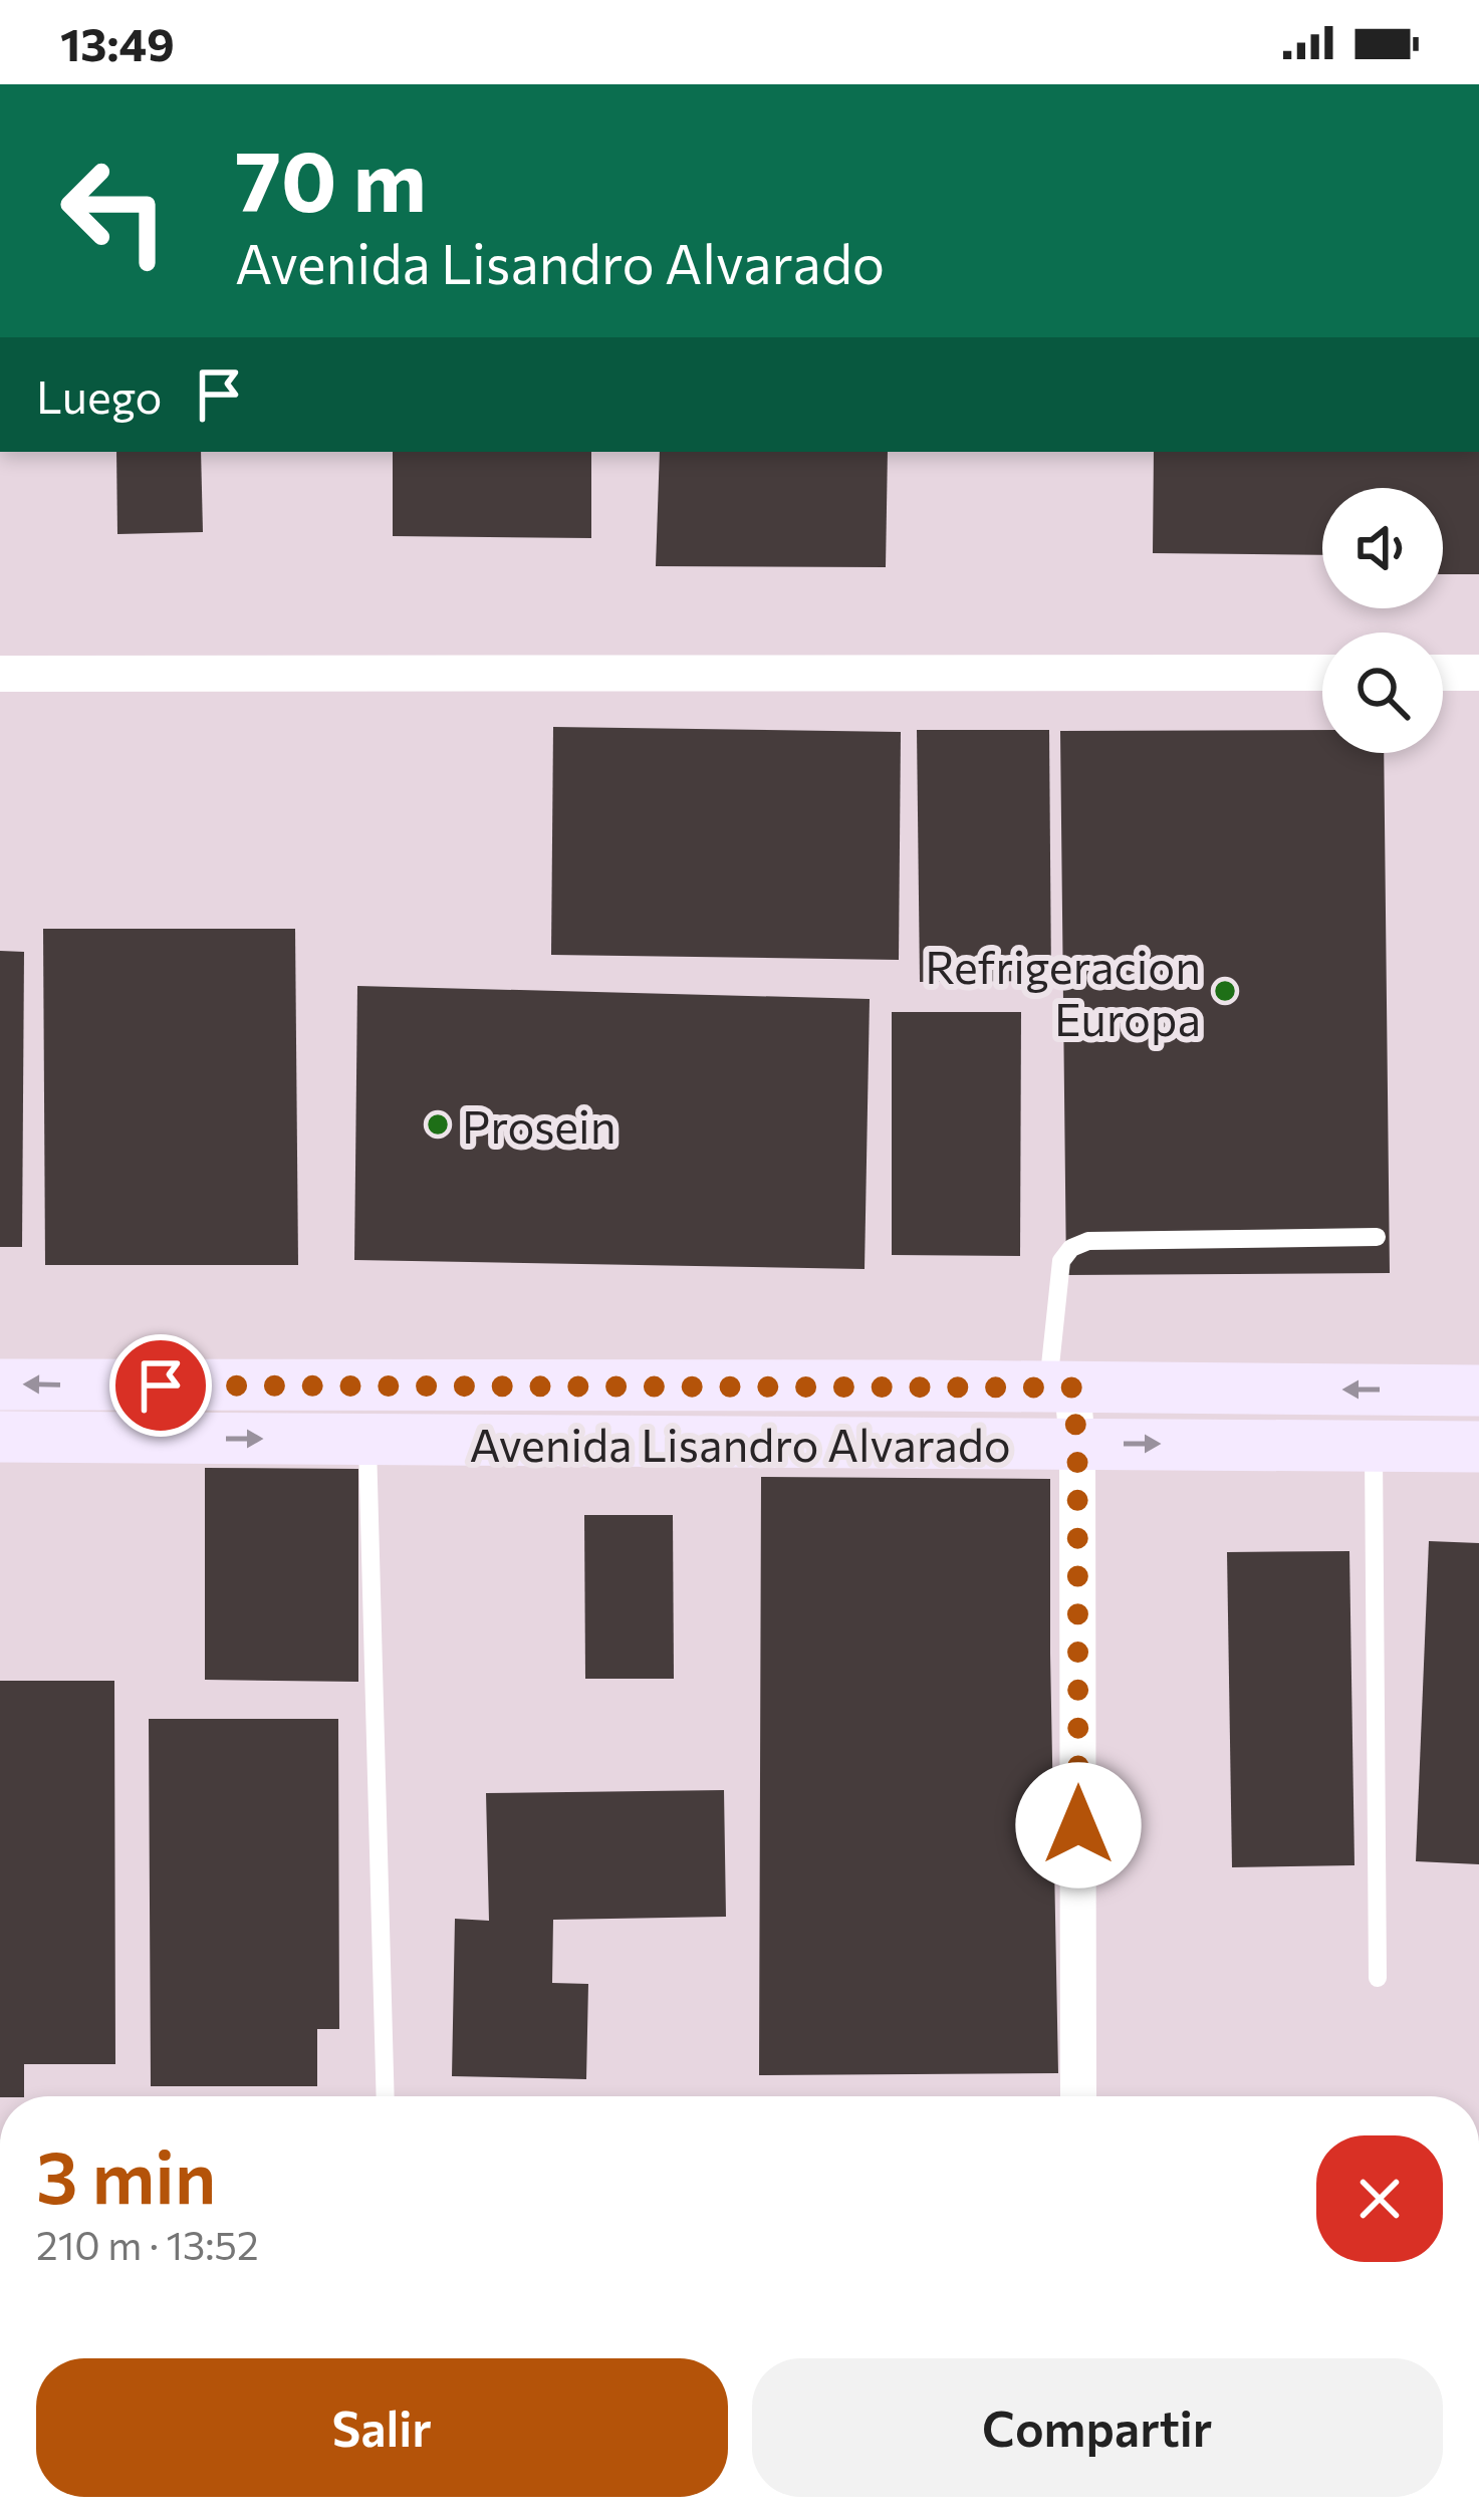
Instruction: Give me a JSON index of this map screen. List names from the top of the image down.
{
  "streets": {
    "street": ["Avenida Lisandro Alvarado"]
  },
  "places": ["Refrigeracion Europa", "Prosein"],
  "page": {
    "status": "13:49",
    "turn": ["70 m", "Avenida Lisandro Alvarado"],
    "then": "Luego",
    "heading": ["3 min", "210 m · 13:52"],
    "buttons": ["Salir", "Compartir"]
  }
}
